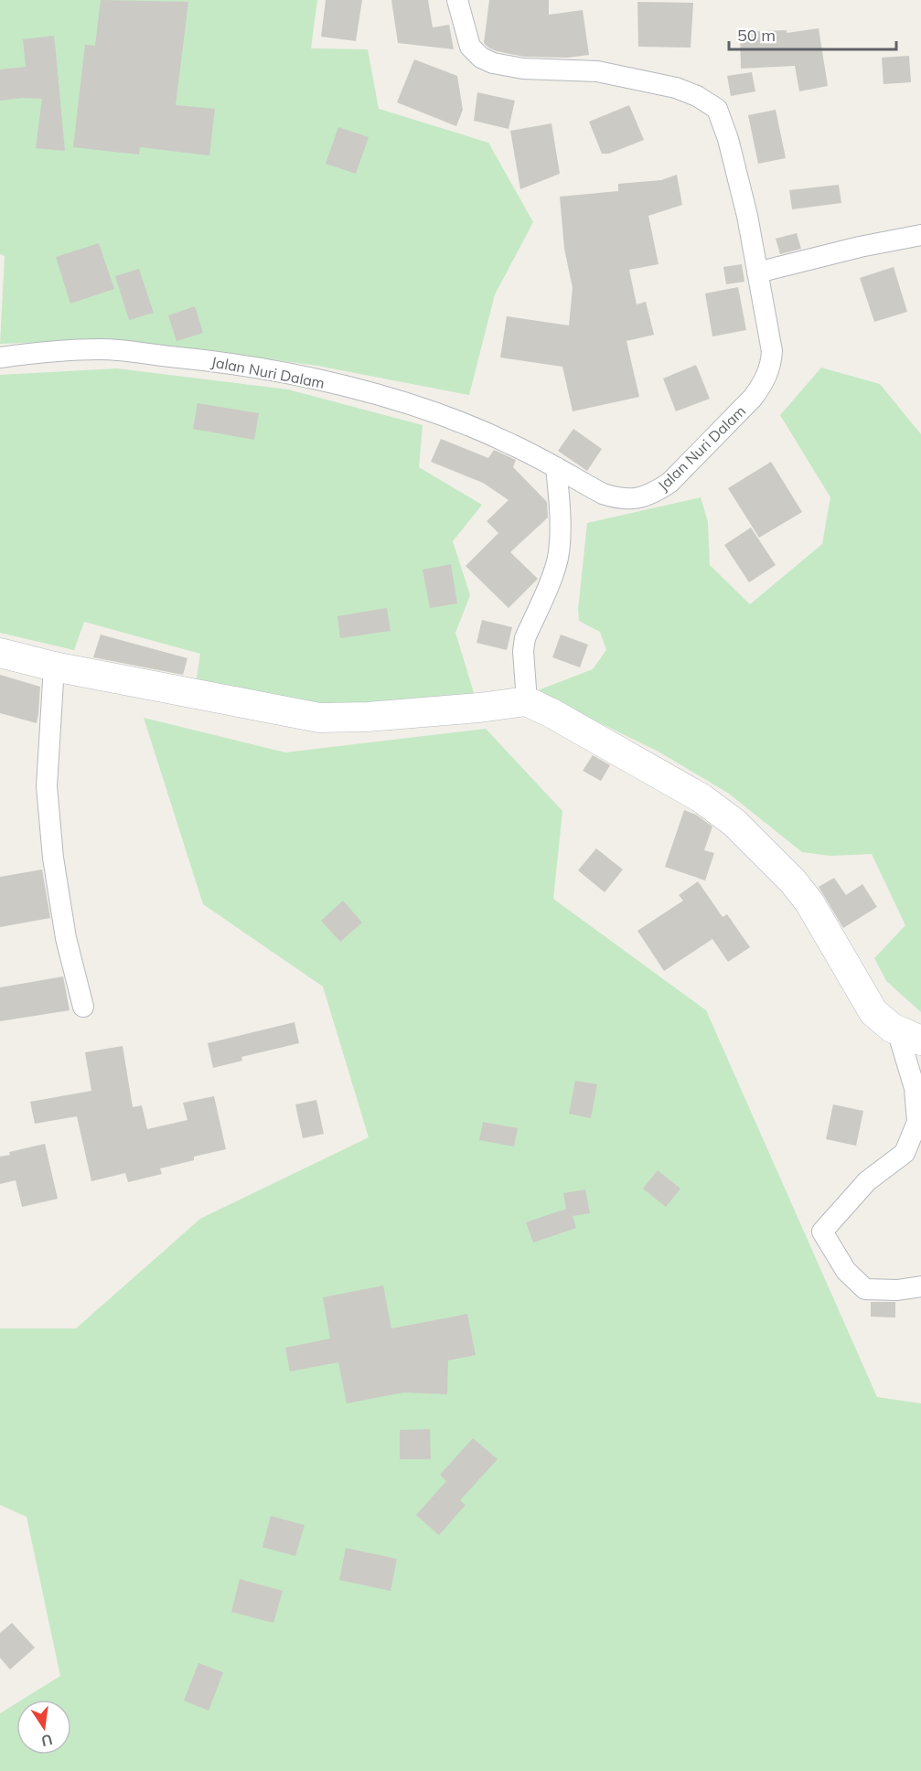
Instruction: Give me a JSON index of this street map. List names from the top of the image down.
{
  "streets": {
    "street": ["Jalan Nuri Dalam"]
  },
  "scale_bar": "50 m",
  "north": "bottom"
}
